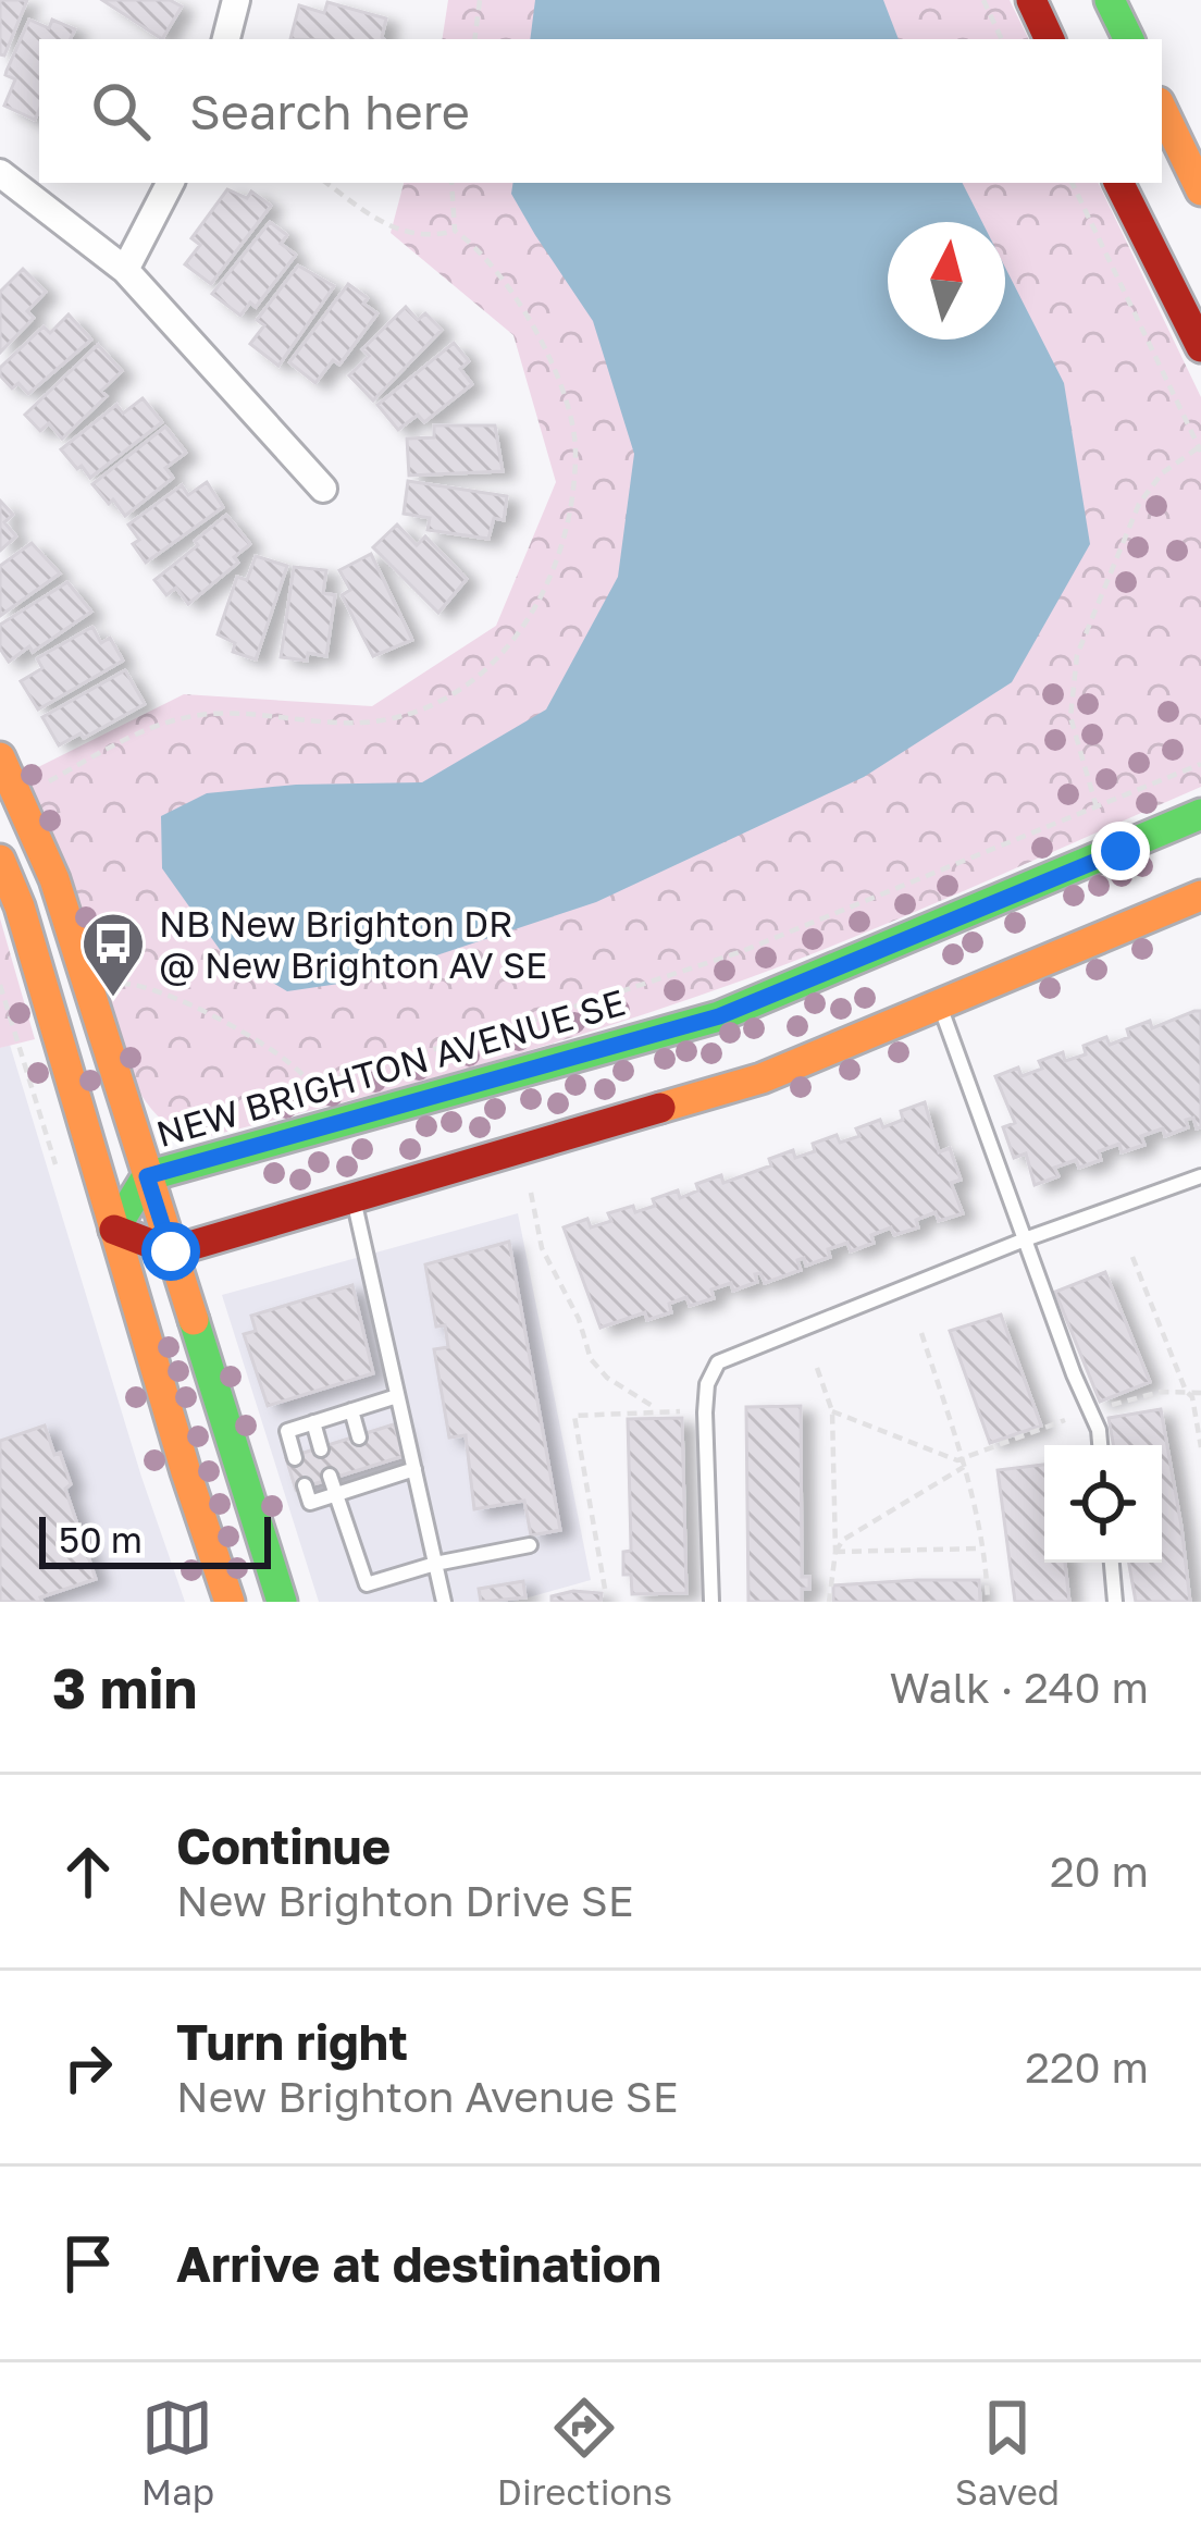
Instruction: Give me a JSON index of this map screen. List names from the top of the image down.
{
  "streets": {
    "street": ["NEW BRIGHTON AVENUE SE"]
  },
  "places": {
    "bus stop": ["NB New Brighton DR @ New Brighton AV SE"]
  },
  "scale_bar": "50 m",
  "north": "top",
  "page": {
    "search": "Search here",
    "scale": "50 m",
    "heading": ["3 min", "Walk · 240 m"],
    "list": [
      ["Continue", "New Brighton Drive SE", "20 m"],
      ["Turn right", "New Brighton Avenue SE", "220 m"],
      "Arrive at destination"
    ],
    "nav": ["Map", "Directions", "Saved"]
  }
}
